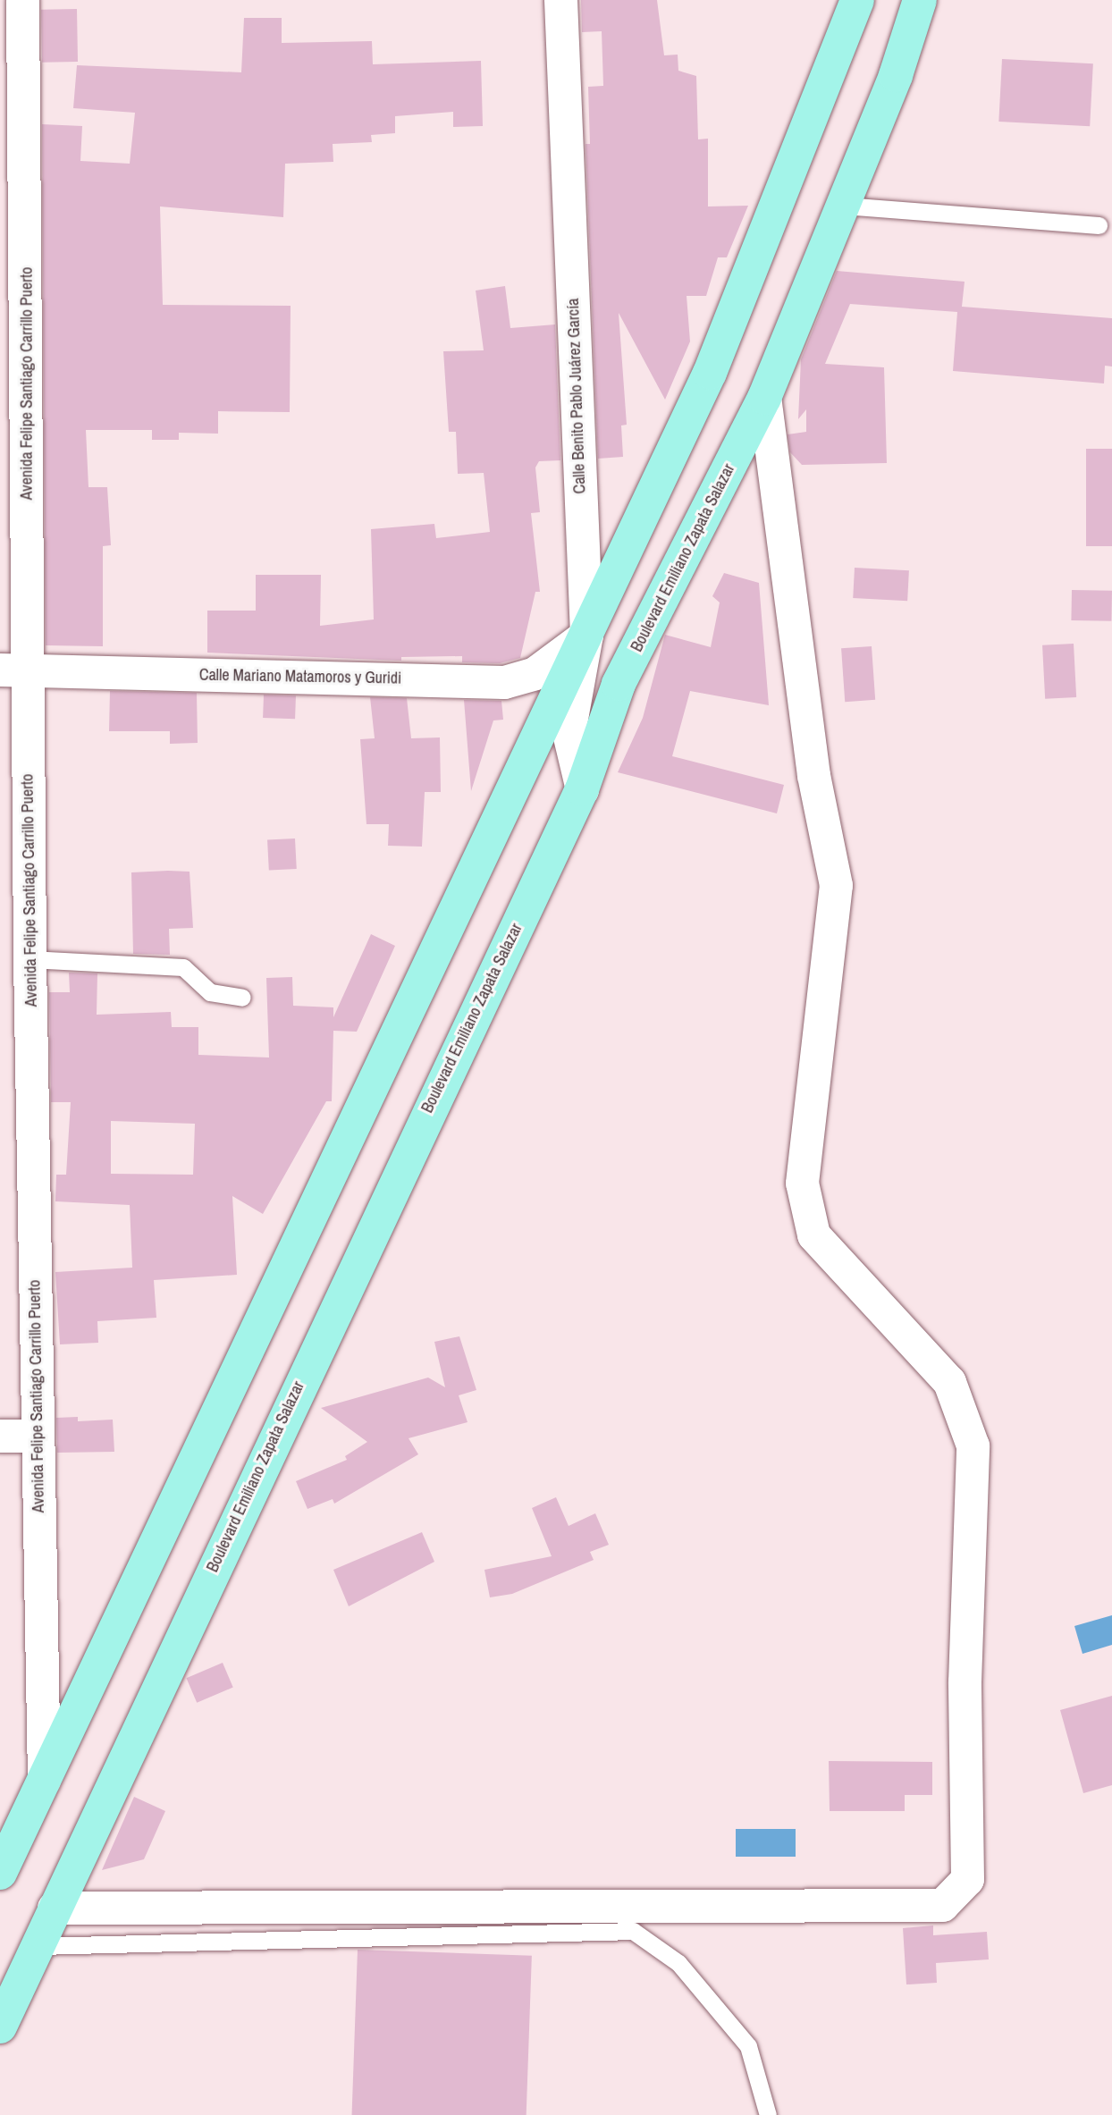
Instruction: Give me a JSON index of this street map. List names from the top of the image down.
{
  "streets": {
    "main road": ["Boulevard Emiliano Zapata Salazar"],
    "street": ["Avenida Felipe Santiago Carrillo Puerto", "Calle Benito Pablo Juárez García", "Calle Mariano Matamoros y Guridi"]
  },
  "crossings": [
    ["Avenida Felipe Santiago Carrillo Puerto", "Calle Mariano Matamoros y Guridi"],
    ["Calle Benito Pablo Juárez García", "Boulevard Emiliano Zapata Salazar"],
    ["Calle Benito Pablo Juárez García", "Calle Mariano Matamoros y Guridi"]
  ]
}
